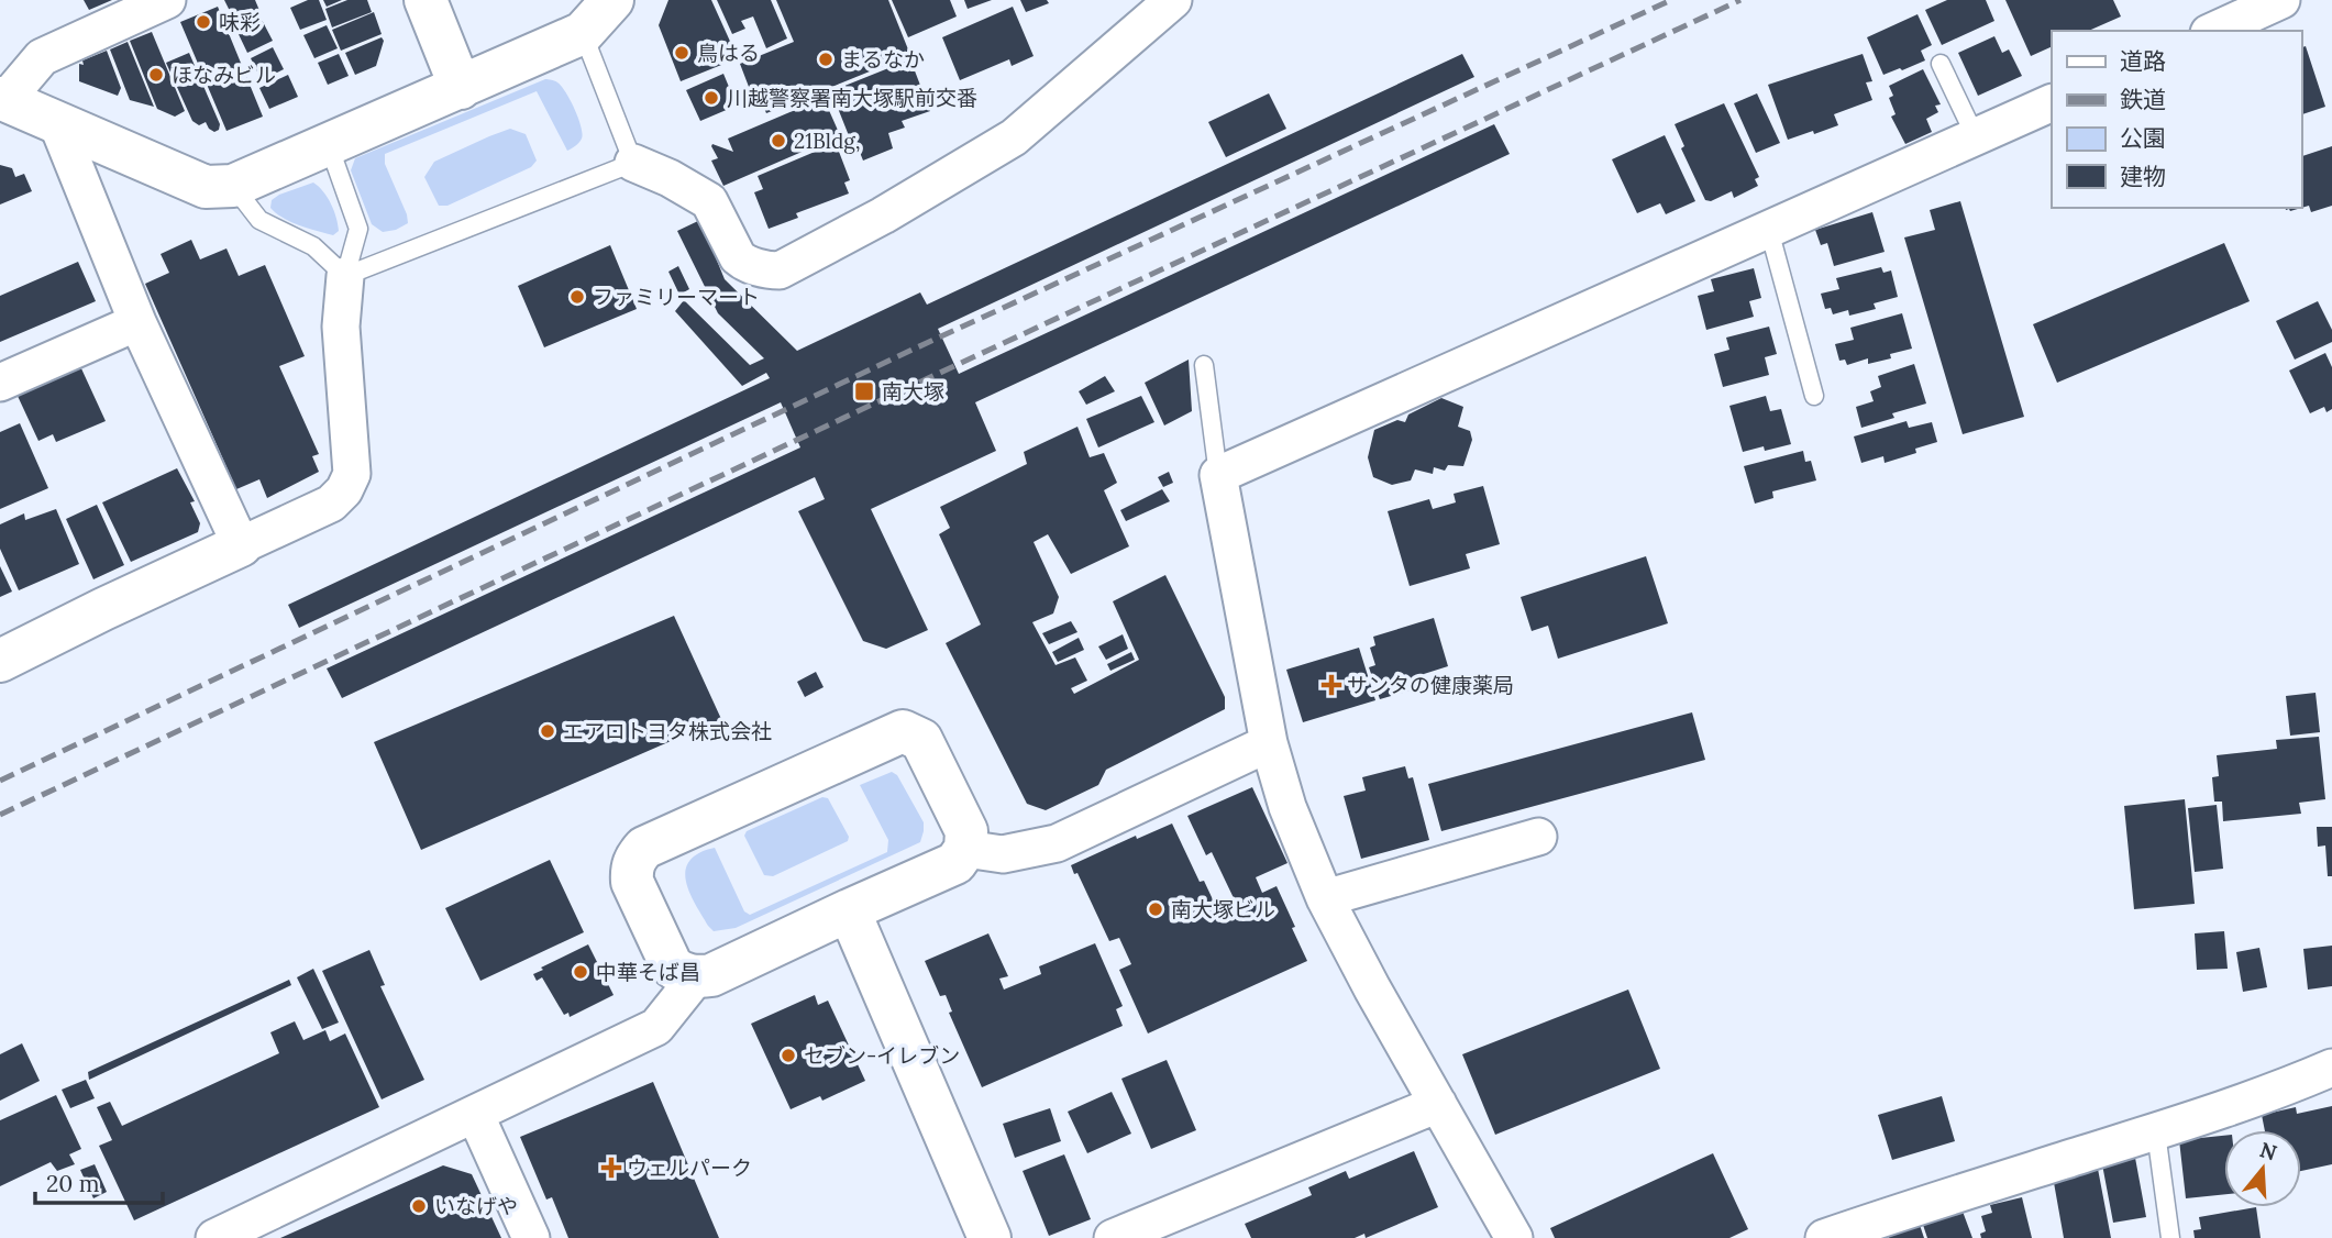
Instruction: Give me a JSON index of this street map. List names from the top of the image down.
{
  "places": {
    "other": [
      "味彩",
      "鳥はる",
      "まるなか",
      "ほなみビル",
      "川越警察署南大塚駅前交番",
      "21Bldg,",
      "ファミリーマート",
      "エアロトヨタ株式会社",
      "南大塚ビル",
      "中華そば昌",
      "セブン-イレブン",
      "いなげや"
    ],
    "transit": ["南大塚"],
    "health": ["サンタの健康薬局", "ウェルパーク"]
  },
  "legend": [
    "道路",
    "鉄道",
    "公園",
    "建物"
  ],
  "scale_bar": "20 m",
  "north": "top"
}
